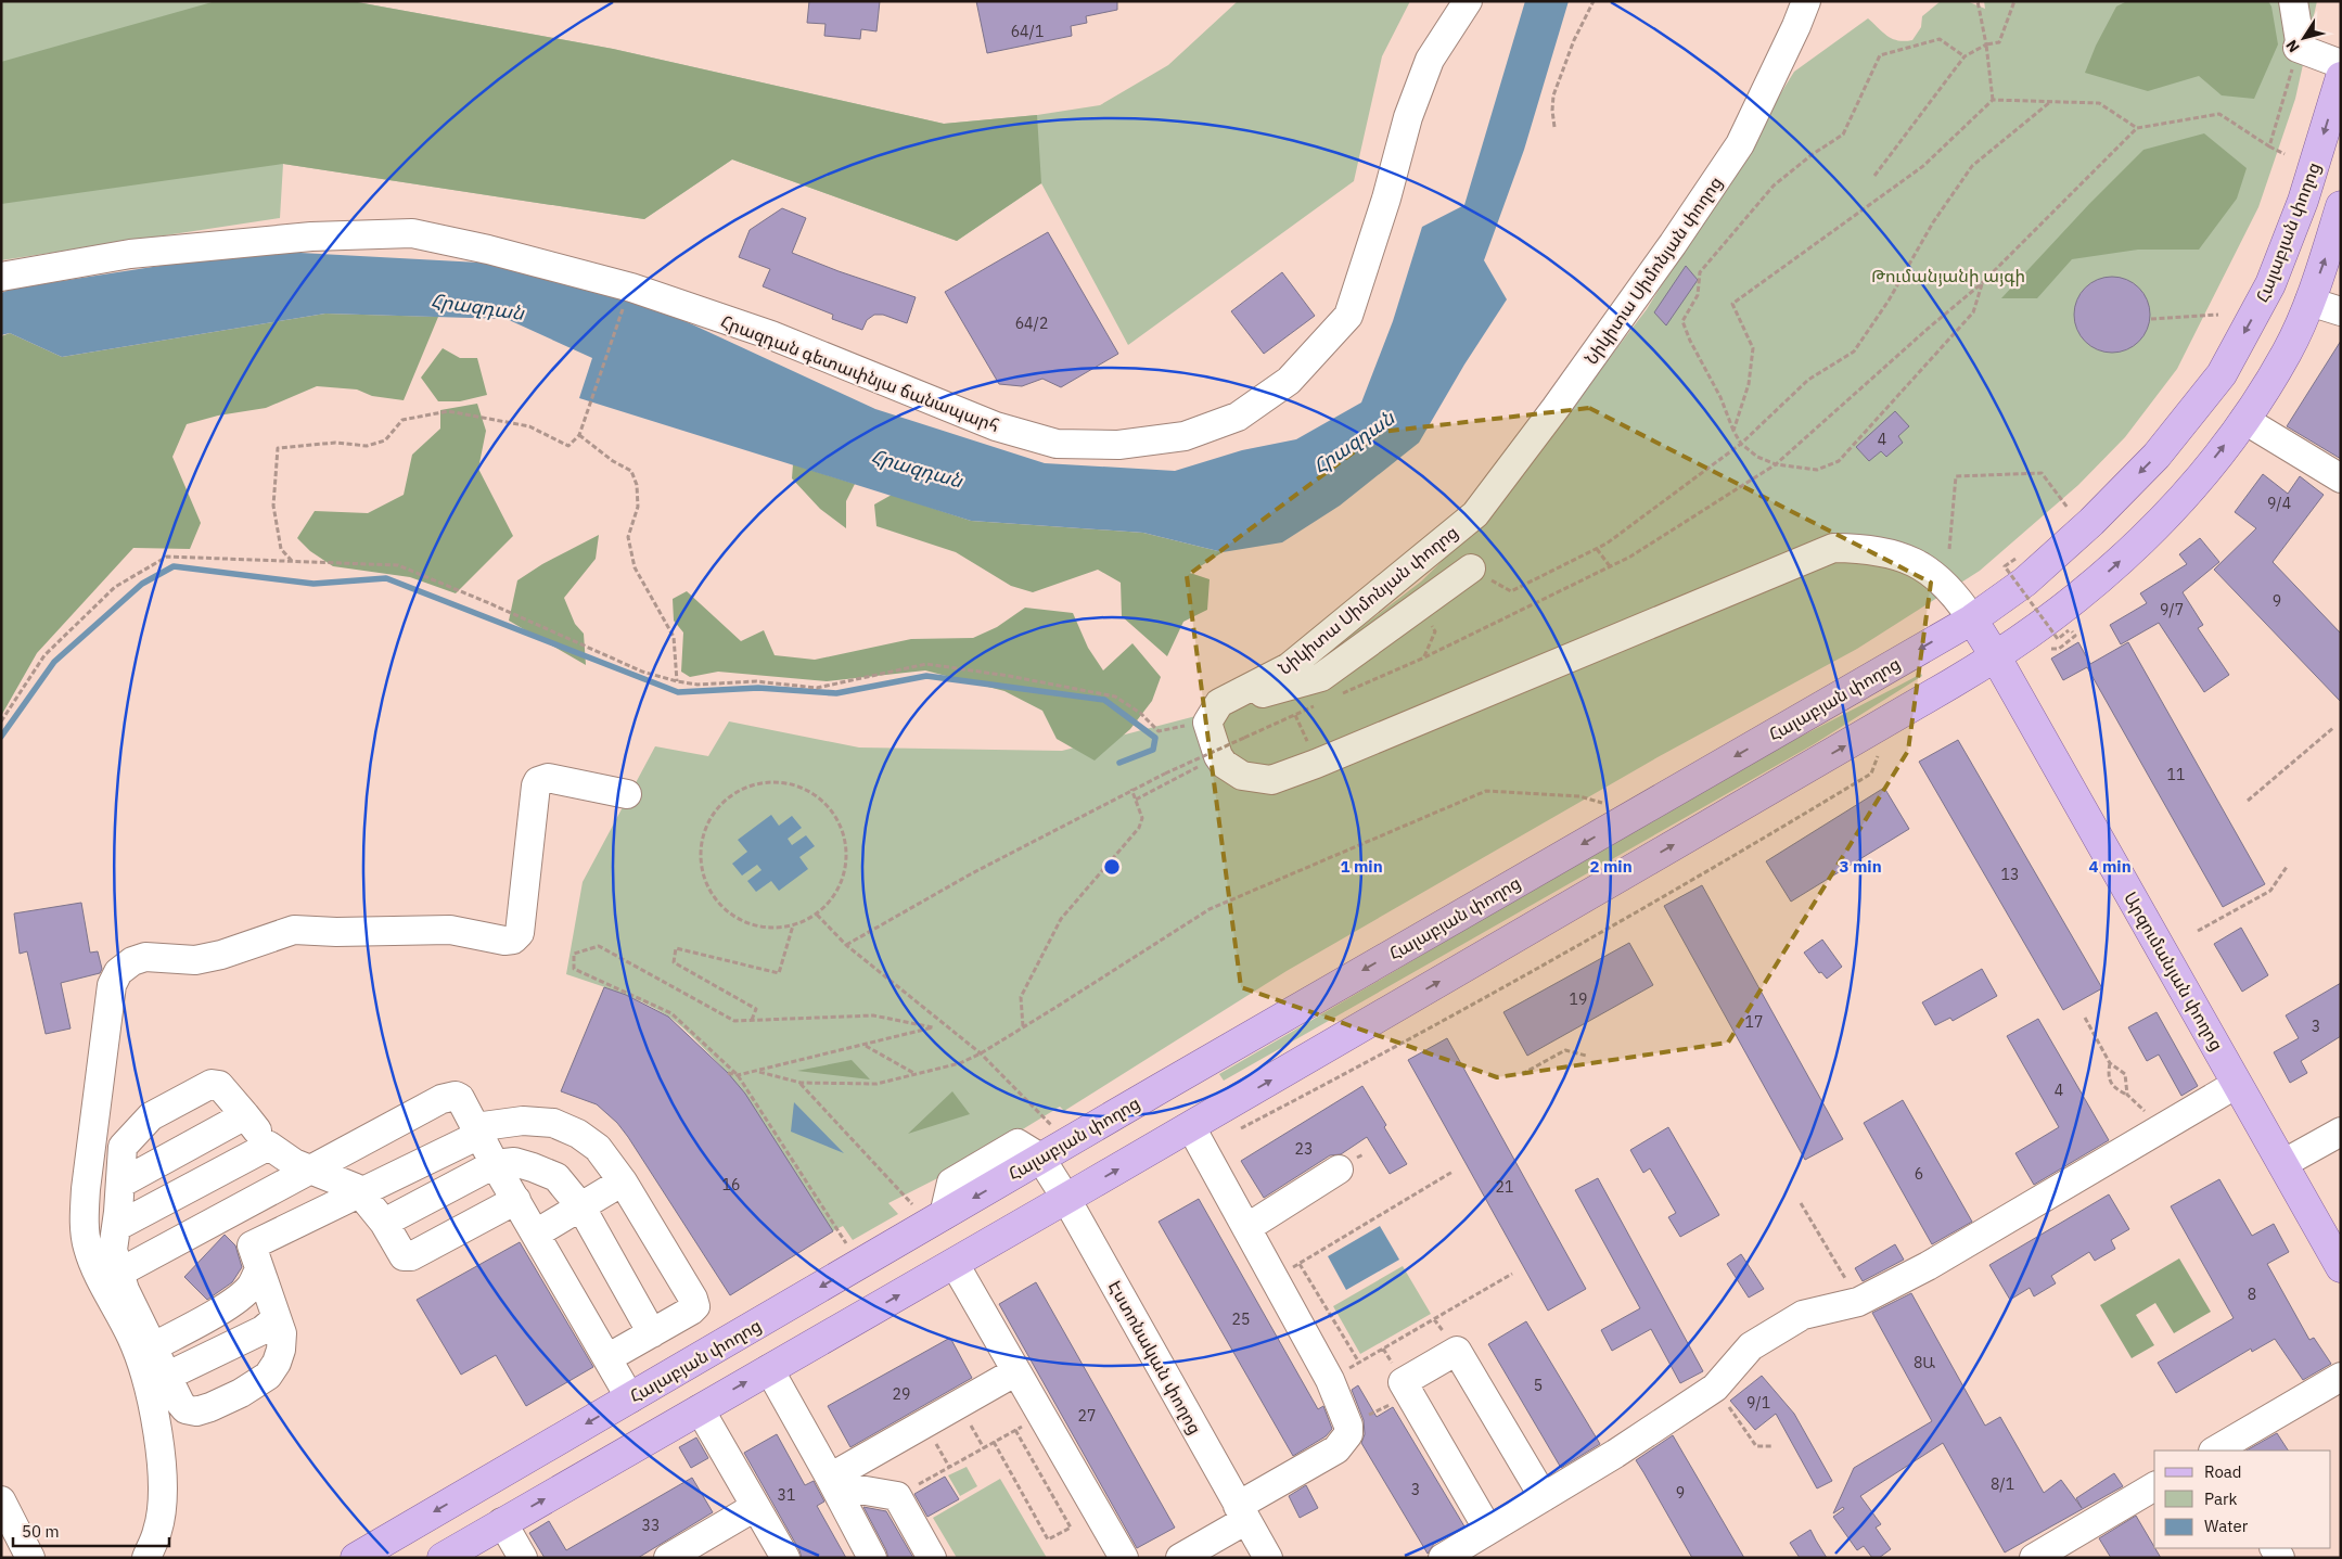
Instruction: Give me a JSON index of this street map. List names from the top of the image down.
{
  "streets": {
    "main road": ["Հալաբյան փողոց", "Արզումանյան փողոց"],
    "street": ["Նիկիտա Սիմոնյան փողոց", "Հրազդան գետափնյա ճանապարհ", "Էստոնական փողոց"]
  },
  "crossings": [
    ["Հալաբյան փողոց", "Արզումանյան փողոց"],
    ["Հալաբյան փողոց", "Էստոնական փողոց"]
  ],
  "water": ["Հրազդան"],
  "parks": ["Թումանյանի այգի"],
  "house_numbers": [
    "64/1",
    "64/2",
    "4",
    "9/4",
    "9",
    "9/7",
    "11",
    "13",
    "19",
    "17",
    "3",
    "4",
    "23",
    "6",
    "16",
    "21",
    "8",
    "25",
    "8Ա",
    "5",
    "29",
    "9/1",
    "27",
    "8/1",
    "3",
    "9",
    "31",
    "33"
  ],
  "legend": ["Road", "Park", "Water"],
  "scale_bar": "50 m",
  "north": "bottom left",
  "rings": [
    "1 min",
    "2 min",
    "3 min",
    "4 min"
  ]
}
